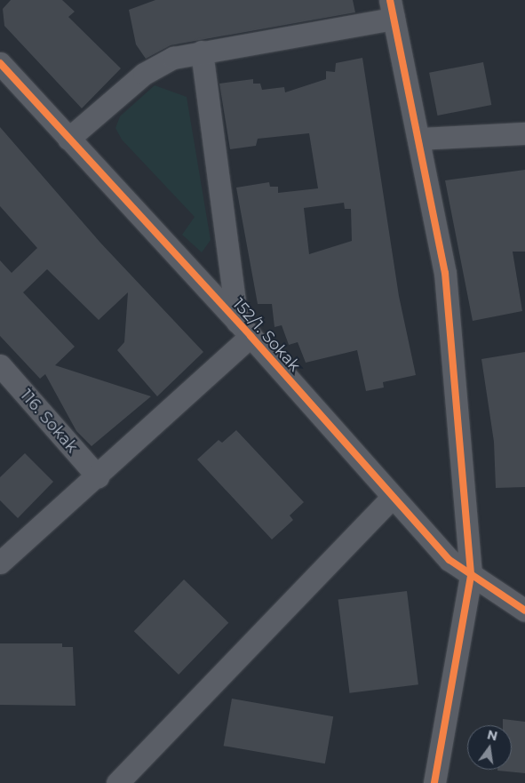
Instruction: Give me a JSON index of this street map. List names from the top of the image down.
{
  "streets": {
    "street": ["152/1. Sokak", "116. Sokak"]
  },
  "north": "top"
}
